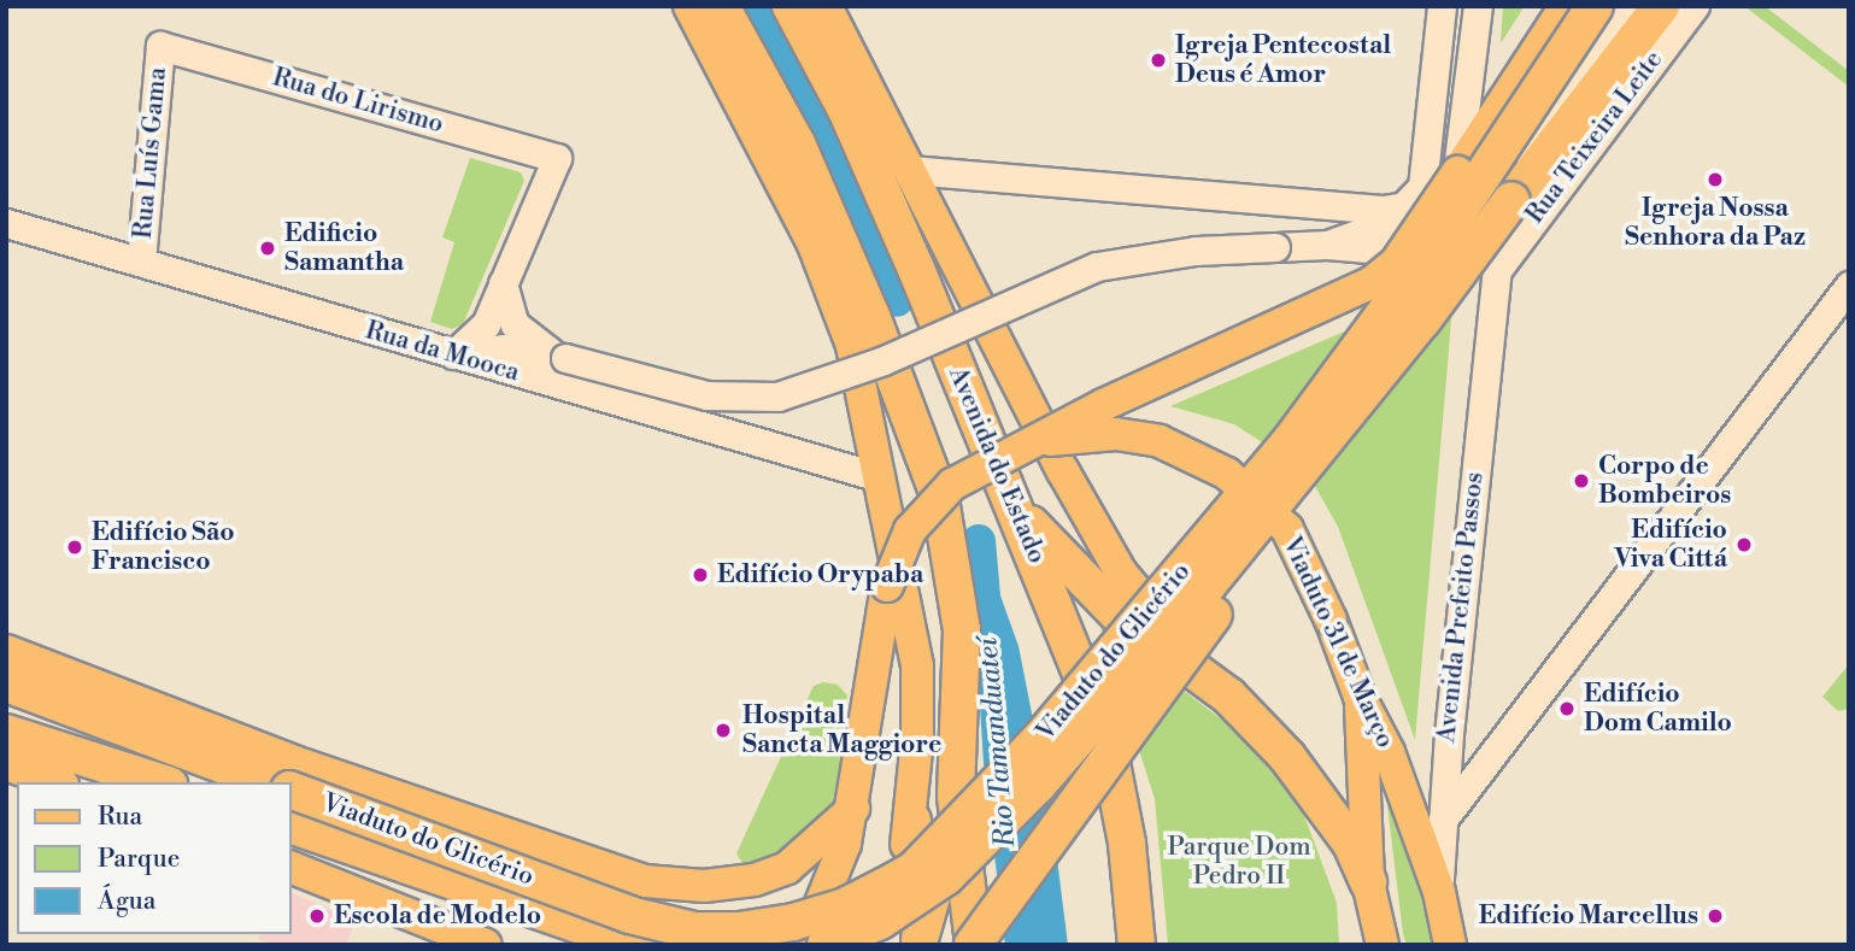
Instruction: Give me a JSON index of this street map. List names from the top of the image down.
{
  "streets": {
    "highway": ["Avenida do Estado", "Viaduto do Glicério"],
    "main road": [
      "Rua do Lirismo",
      "Rua Teixeira Leite",
      "Rua Luís Gama",
      "Rua da Mooca",
      "Avenida Prefeito Passos",
      "Viaduto 31 de Março"
    ]
  },
  "crossings": [
    ["Rua do Lirismo", "Rua Luís Gama"],
    ["Rua Teixeira Leite", "Avenida Prefeito Passos"],
    ["Rua Teixeira Leite", "Viaduto do Glicério"],
    ["Rua Luís Gama", "Rua da Mooca"],
    ["Avenida Prefeito Passos", "Viaduto 31 de Março"]
  ],
  "water": ["Rio Tamanduateí"],
  "parks": ["Parque Dom Pedro II"],
  "places": [
    "Igreja Pentecostal Deus é Amor",
    "Igreja Nossa Senhora da Paz",
    "Edificio Samantha",
    "Corpo de Bombeiros",
    "Edifício Viva Cittá",
    "Edifício São Francisco",
    "Edifício Orypaba",
    "Edifício Dom Camilo",
    "Hospital Sancta Maggiore",
    "Escola de Modelo",
    "Edifício Marcellus"
  ],
  "legend": ["Rua", "Parque", "Água"]
}
